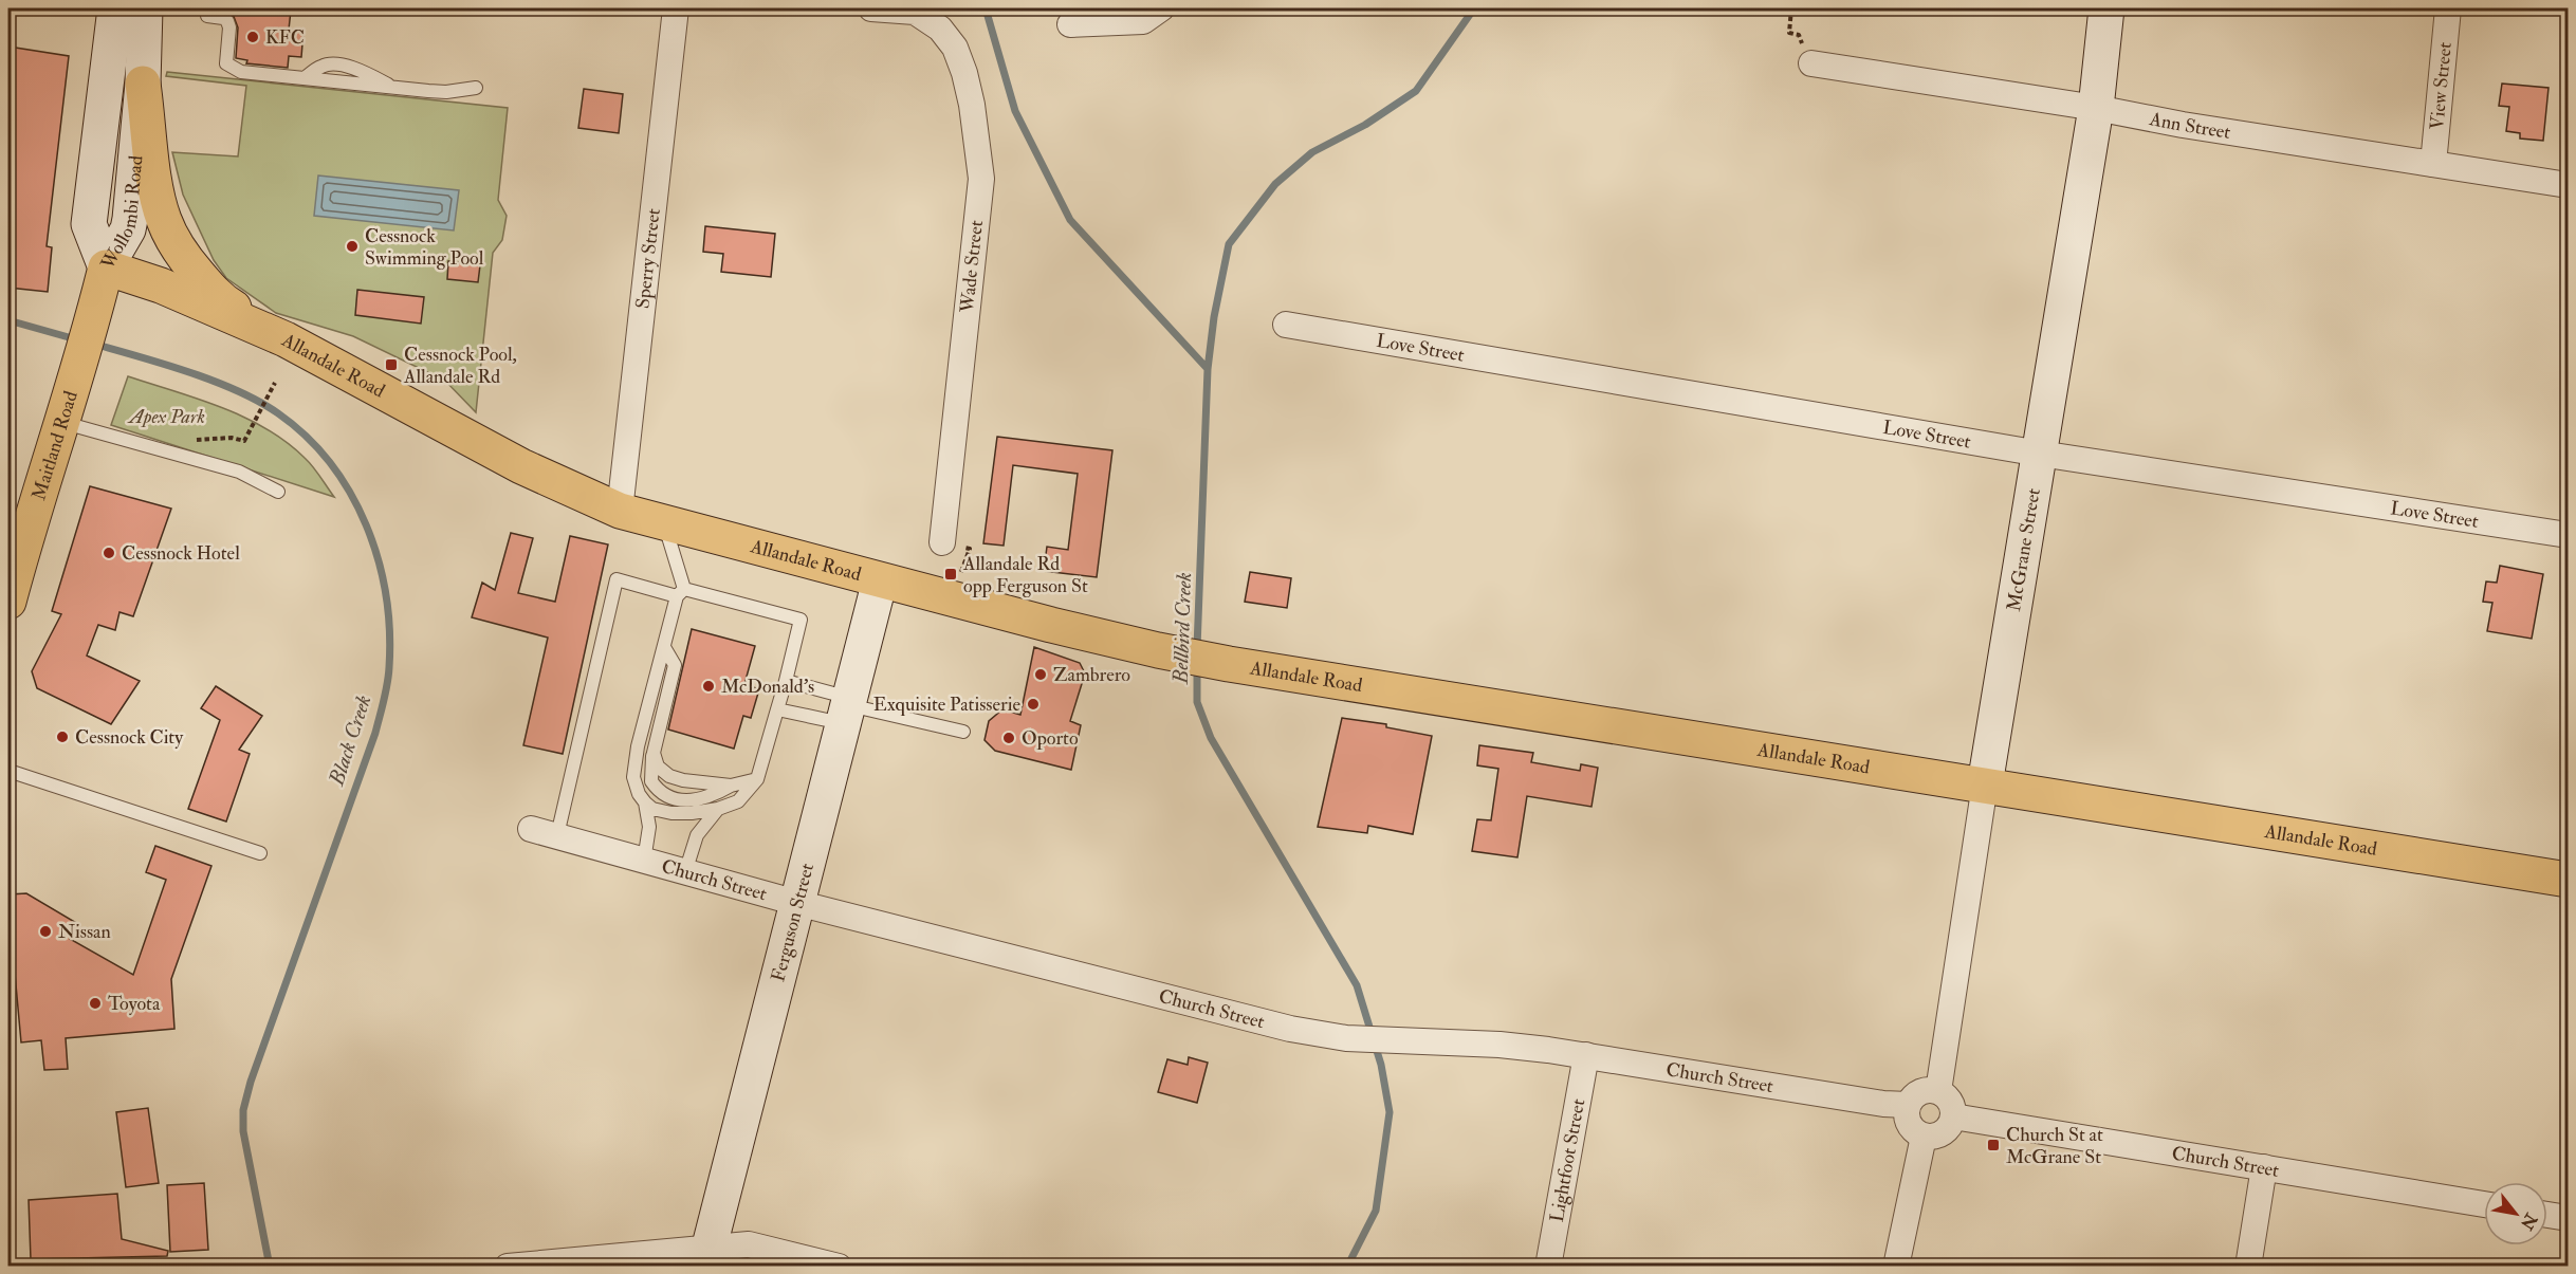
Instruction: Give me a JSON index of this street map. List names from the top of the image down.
{
  "streets": {
    "main road": ["Allandale Road", "Maitland Road"],
    "street": [
      "View Street",
      "Ann Street",
      "Wollombi Road",
      "Sperry Street",
      "Wade Street",
      "Love Street",
      "McGrane Street",
      "Church Street",
      "Ferguson Street",
      "Lightfoot Street"
    ]
  },
  "crossings": [
    ["View Street", "Ann Street"],
    ["Ann Street", "McGrane Street"],
    ["Wollombi Road", "Allandale Road"],
    ["Wollombi Road", "Maitland Road"],
    ["Sperry Street", "Allandale Road"],
    ["Love Street", "McGrane Street"],
    ["Allandale Road", "Maitland Road"],
    ["Allandale Road", "McGrane Street"],
    ["Allandale Road", "Ferguson Street"],
    ["McGrane Street", "Church Street"],
    ["Church Street", "Ferguson Street"],
    ["Church Street", "Lightfoot Street"]
  ],
  "water": ["Bellbird Creek", "Black Creek"],
  "parks": ["Apex Park"],
  "places": {
    "other": [
      "KFC",
      "Cessnock Swimming Pool",
      "Cessnock Hotel",
      "Zambrero",
      "McDonald's",
      "Exquisite Patisserie",
      "Cessnock City",
      "Oporto",
      "Nissan",
      "Toyota"
    ],
    "transit": ["Cessnock Pool, Allandale Rd", "Allandale Rd opp Ferguson St", "Church St at McGrane St"]
  },
  "north": "bottom right"
}
